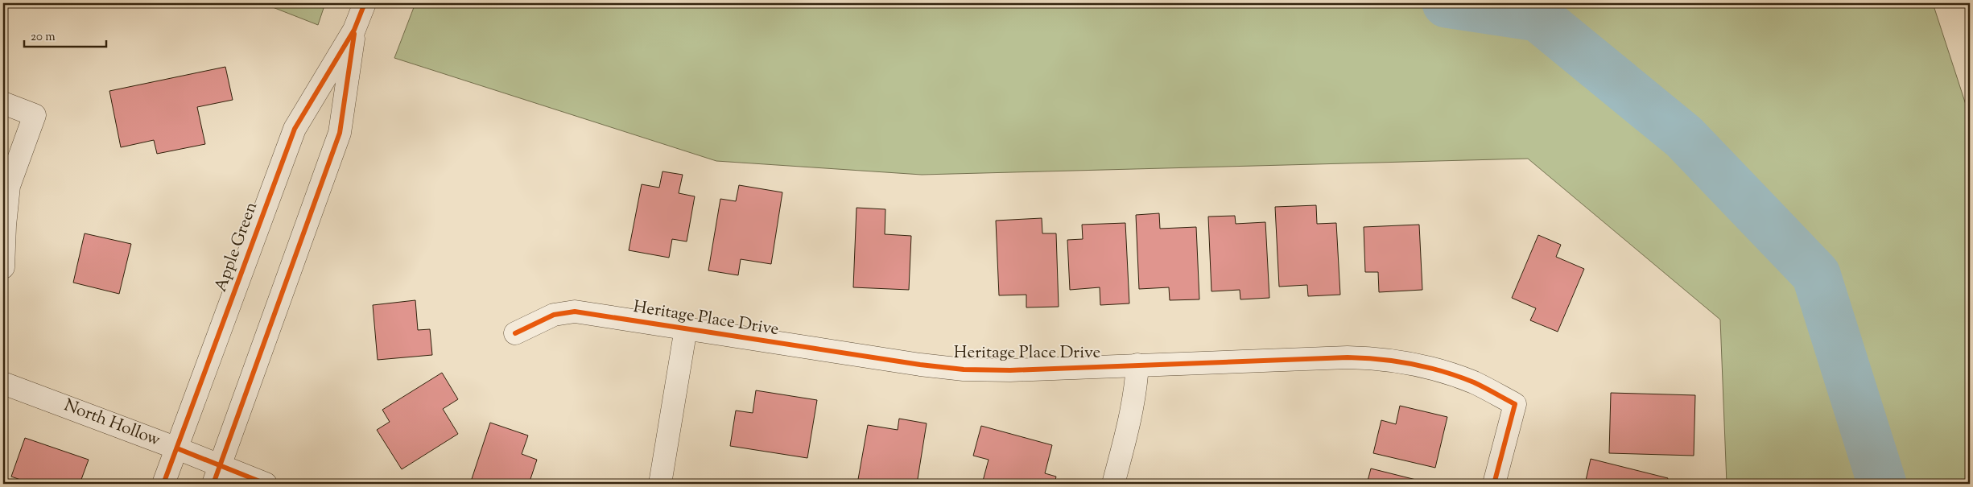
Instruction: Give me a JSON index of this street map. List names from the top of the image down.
{
  "streets": {
    "street": ["Apple Green", "Heritage Place Drive", "North Hollow"]
  },
  "crossings": [
    ["Apple Green", "North Hollow"]
  ],
  "scale_bar": "20 m"
}
